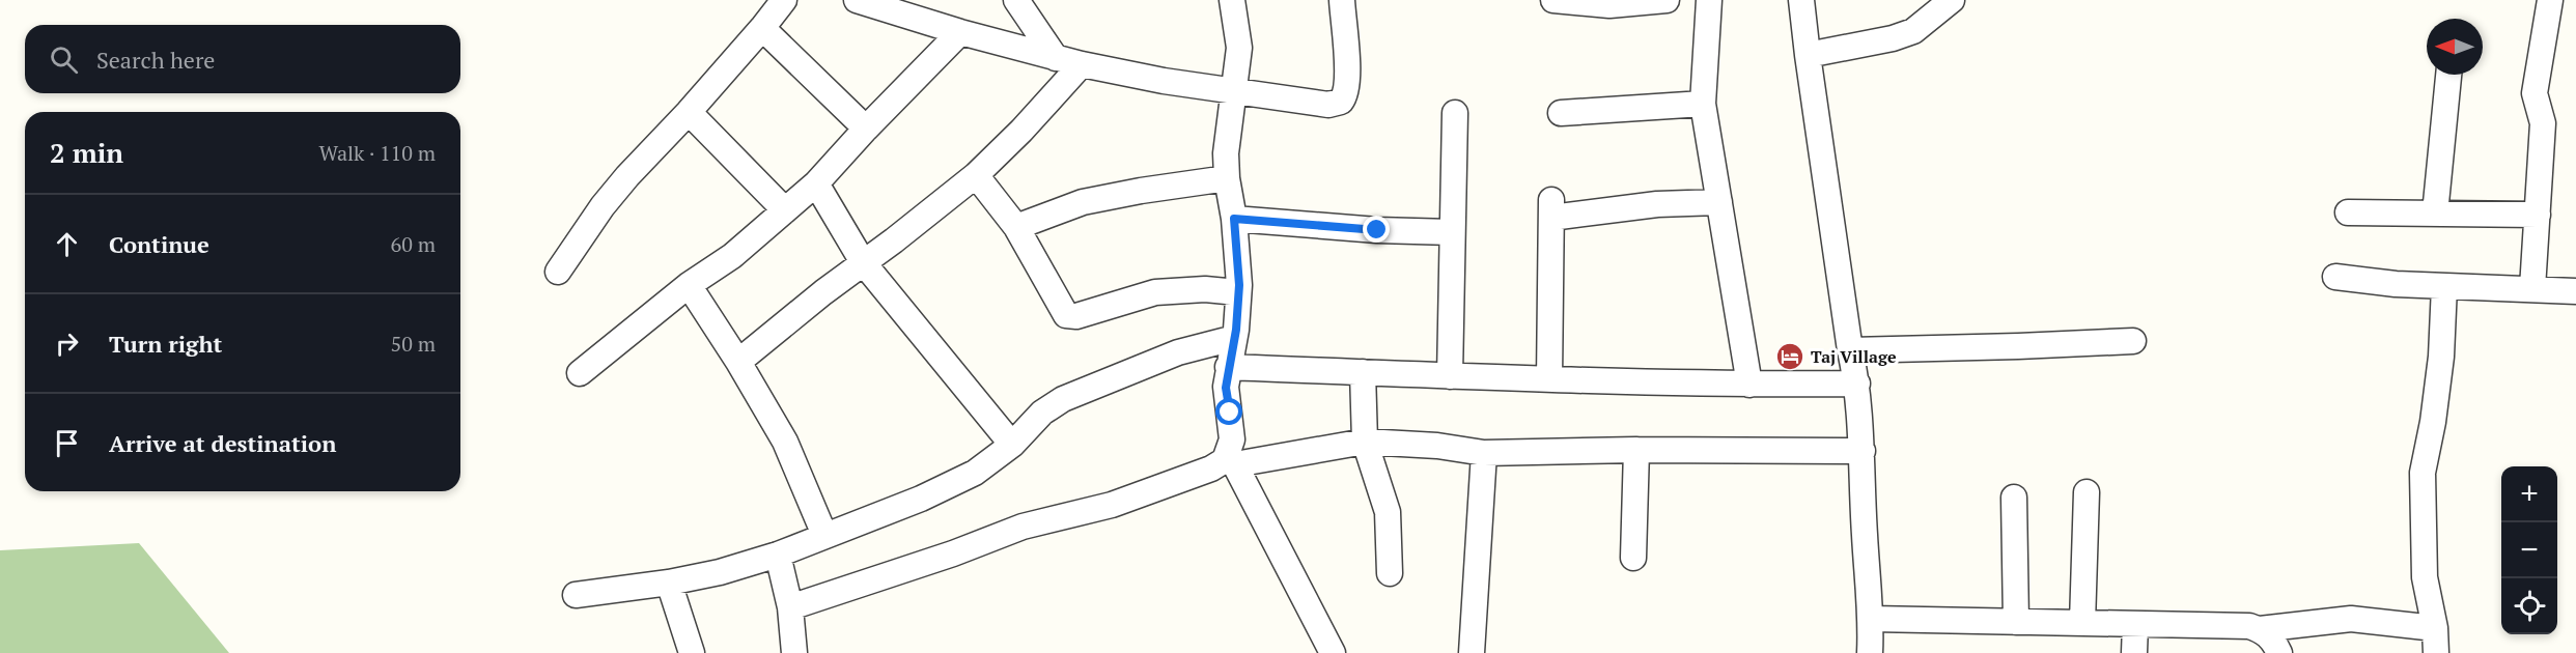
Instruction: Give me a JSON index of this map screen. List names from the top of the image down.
{
  "places": {
    "hotel": ["Taj Village"]
  },
  "north": "left",
  "page": {
    "search": "Search here",
    "heading": ["2 min", "Walk · 110 m"],
    "list": [
      ["Continue", "60 m"],
      ["Turn right", "50 m"],
      "Arrive at destination"
    ],
    "map_buttons": ["+", "−"]
  }
}
